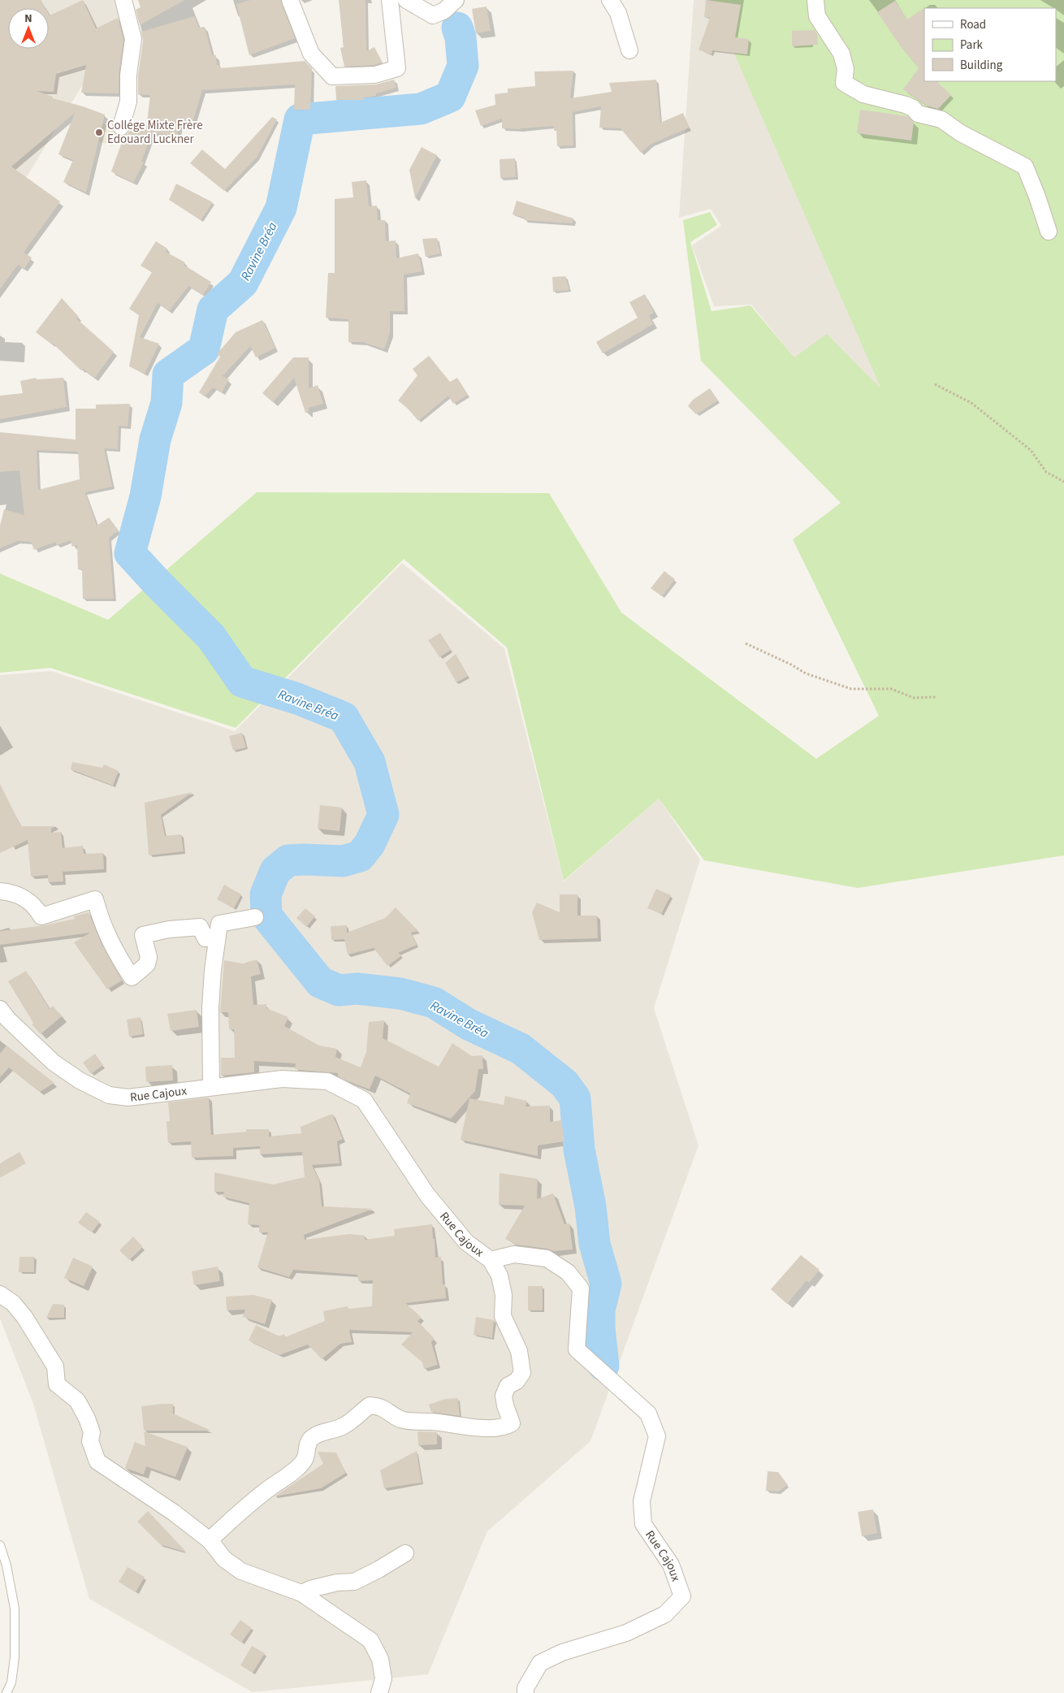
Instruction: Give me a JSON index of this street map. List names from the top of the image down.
{
  "streets": {
    "street": ["Rue Cajoux"]
  },
  "water": ["Ravine Bréa"],
  "places": ["Collége Mixte Frère Edouard Luckner"],
  "legend": ["Road", "Park", "Building"],
  "north": "top"
}
